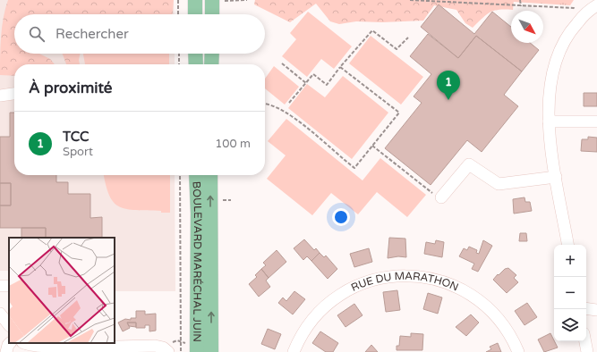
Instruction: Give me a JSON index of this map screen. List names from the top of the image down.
{
  "streets": {
    "main road": ["BOULEVARD MARÉCHAL JUIN"],
    "street": ["RUE DU MARATHON"]
  },
  "north": "bottom right",
  "page": {
    "search": "Rechercher",
    "heading": "À proximité",
    "pins": "1",
    "list": [
      {
        "mark": "1",
        "name": "TCC",
        "note": "Sport",
        "value": "100 m"
      }
    ],
    "map_buttons": ["+", "−"]
  }
}
